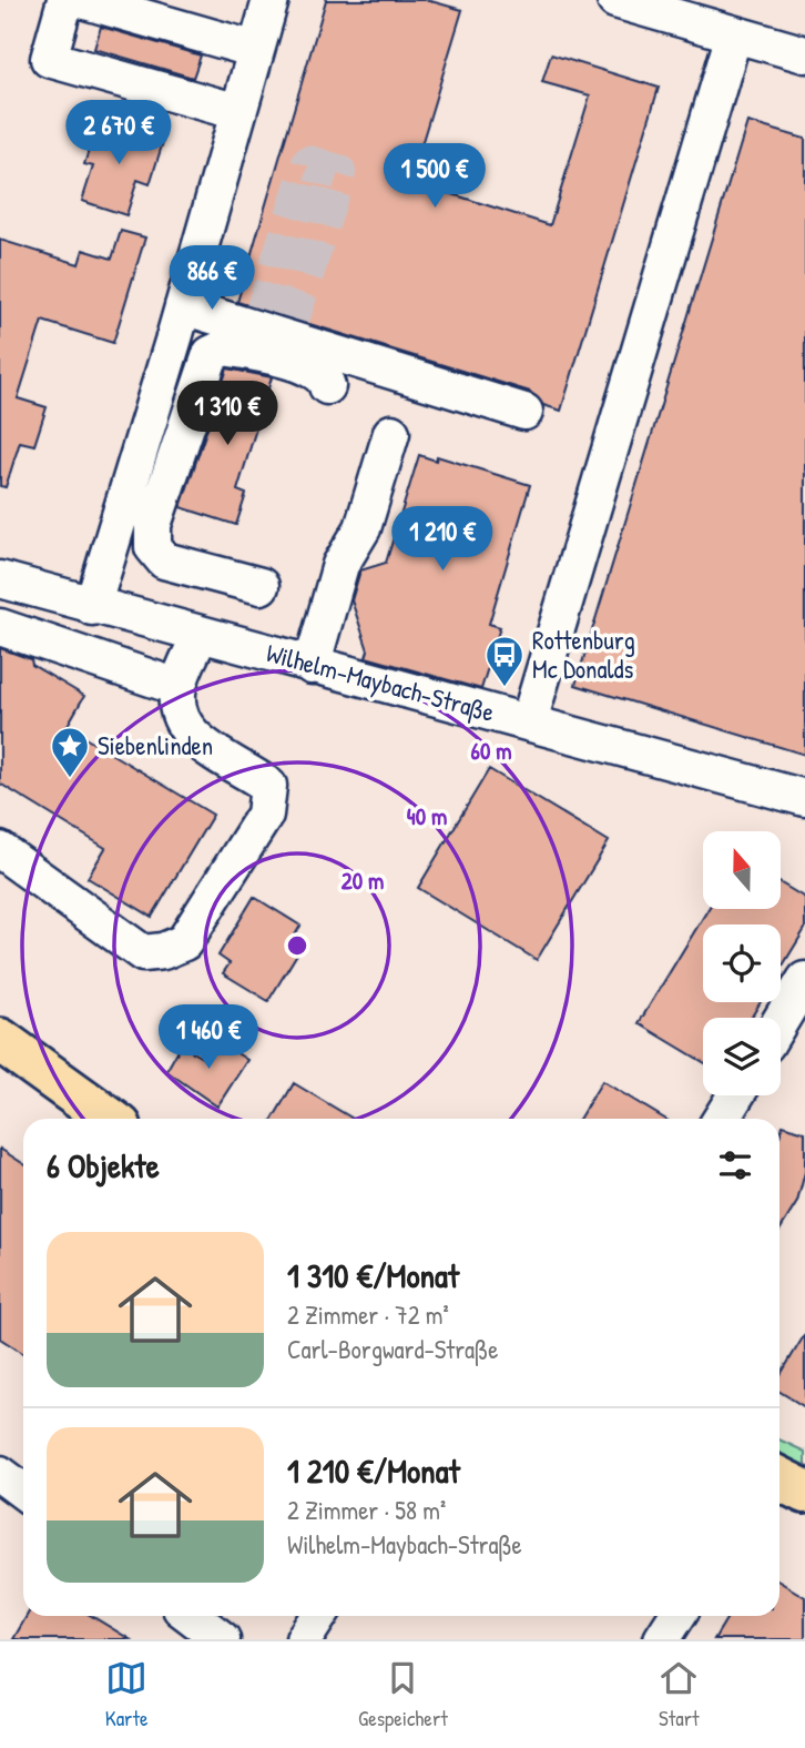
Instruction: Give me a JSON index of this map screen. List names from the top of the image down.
{
  "streets": {
    "street": ["Wilhelm-Maybach-Straße"]
  },
  "places": {
    "bus stop": ["Rottenburg Mc Donalds"],
    "place": ["Siebenlinden"]
  },
  "north": "top",
  "page": {
    "price": [
      "2 670 €",
      "1 500 €",
      "866 €",
      "1 310 €",
      "1 210 €",
      "1 460 €"
    ],
    "heading": "6 Objekte",
    "list": [
      {
        "name": "1 310 €/Monat",
        "note": "2 Zimmer · 72 m² · Carl-Borgward-Straße"
      },
      {
        "name": "1 210 €/Monat",
        "note": "2 Zimmer · 58 m² · Wilhelm-Maybach-Straße"
      }
    ],
    "tabs": ["Karte", "Gespeichert", "Start"]
  },
  "rings": ["60 m", "40 m", "20 m"]
}
